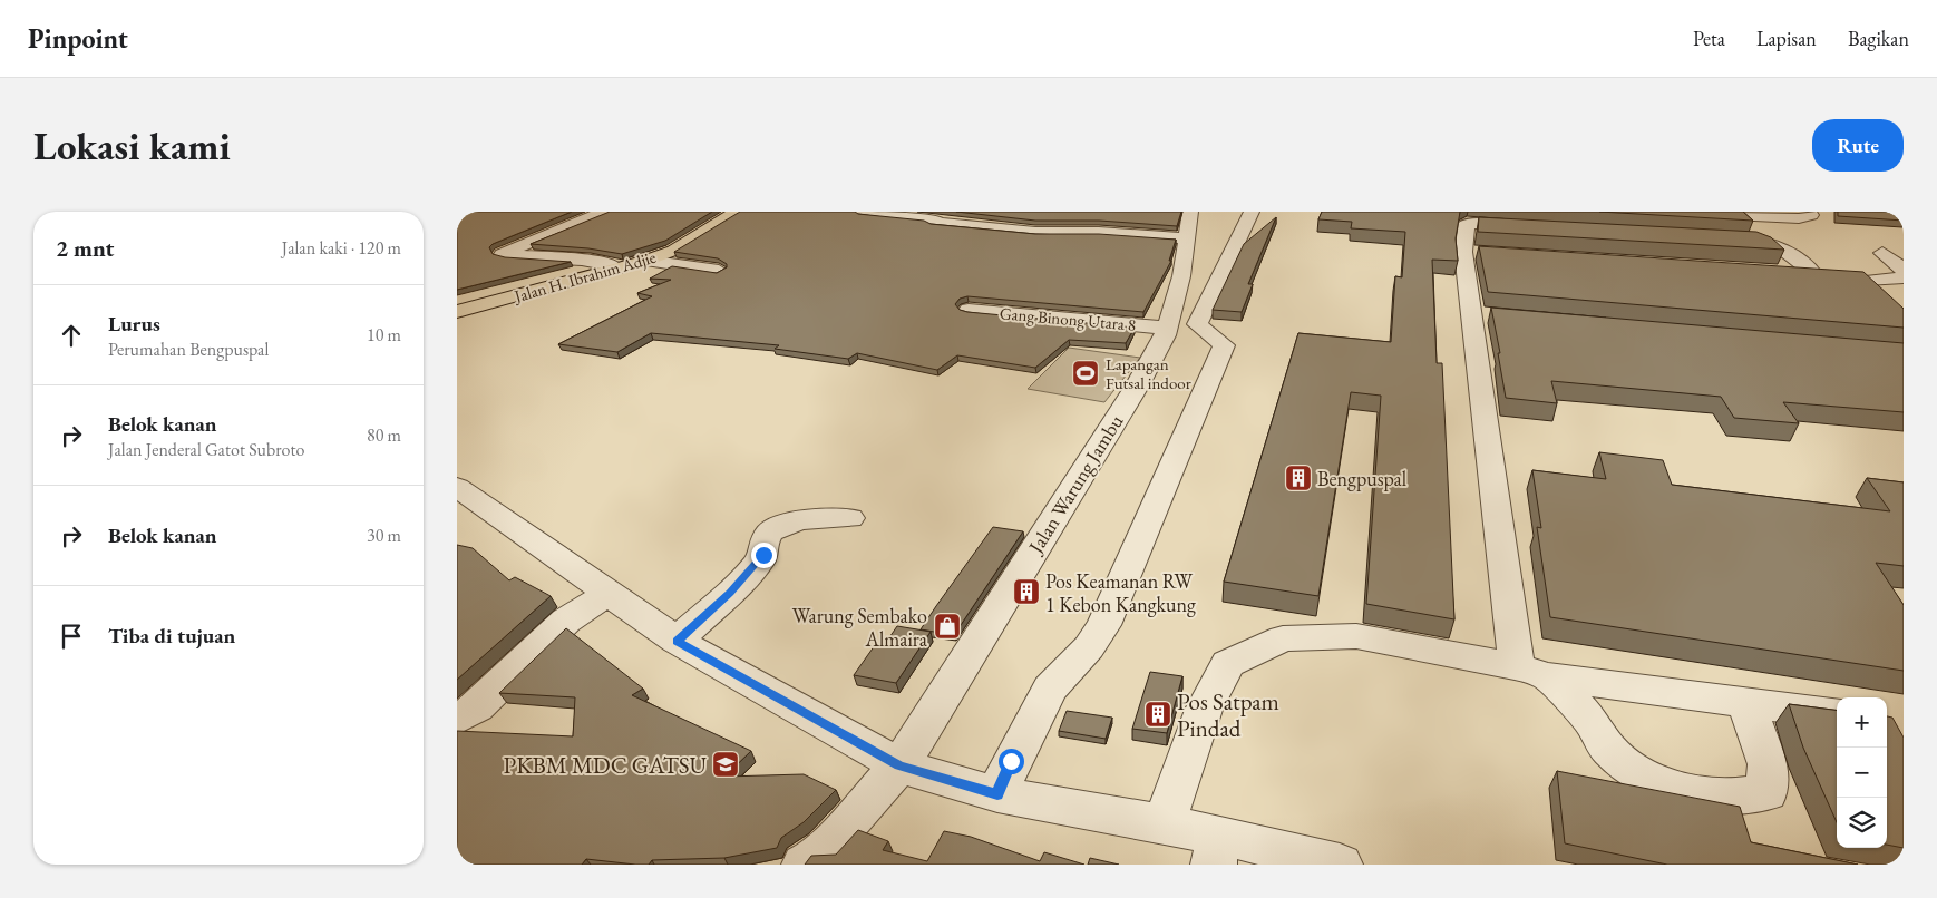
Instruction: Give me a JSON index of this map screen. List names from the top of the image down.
{
  "streets": {
    "main road": ["Jalan H. Ibrahim Adjie"],
    "street": ["Gang Binong Utara 8", "Jalan Warung Jambu"]
  },
  "crossings": [
    ["Gang Binong Utara 8", "Jalan Warung Jambu"]
  ],
  "places": {
    "sports": ["Lapangan Futsal indoor"],
    "building": ["Bengpuspal", "Pos Keamanan RW 1 Kebon Kangkung", "Pos Satpam Pindad"],
    "shop": ["Warung Sembako Almaira"],
    "school or university": ["PKBM MDC GATSU"]
  },
  "page": {
    "header": "Pinpoint",
    "nav": ["Peta", "Lapisan", "Bagikan"],
    "buttons": "Rute",
    "title": "Lokasi kami",
    "heading": ["2 mnt", "Jalan kaki · 120 m"],
    "list": [
      ["Lurus", "Perumahan Bengpuspal", "10 m"],
      ["Belok kanan", "Jalan Jenderal Gatot Subroto", "80 m"],
      ["Belok kanan", "30 m"],
      "Tiba di tujuan"
    ],
    "map_buttons": ["+", "−"]
  }
}
